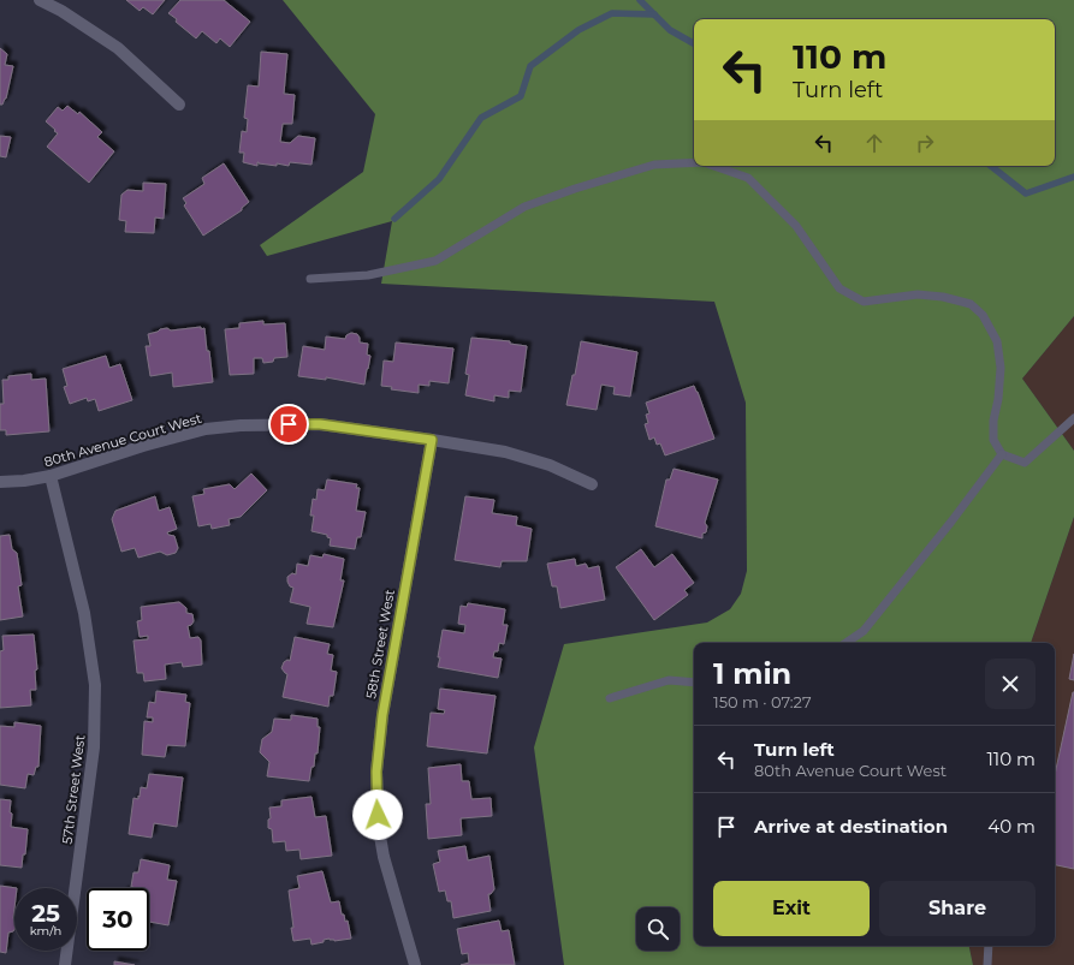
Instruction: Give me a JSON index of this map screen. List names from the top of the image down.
{
  "streets": {
    "street": ["80th Avenue Court West", "58th Street West", "57th Street West"]
  },
  "crossings": [
    ["80th Avenue Court West", "58th Street West"],
    ["80th Avenue Court West", "57th Street West"]
  ],
  "page": {
    "turn": ["110 m", "Turn left"],
    "heading": ["1 min", "150 m · 07:27"],
    "list": [
      {
        "name": "Turn left",
        "note": "80th Avenue Court West",
        "value": "110 m"
      },
      {
        "name": "Arrive at destination",
        "value": "40 m"
      }
    ],
    "buttons": ["Exit", "Share"],
    "speed": "25 km/h",
    "limit": "30"
  }
}
